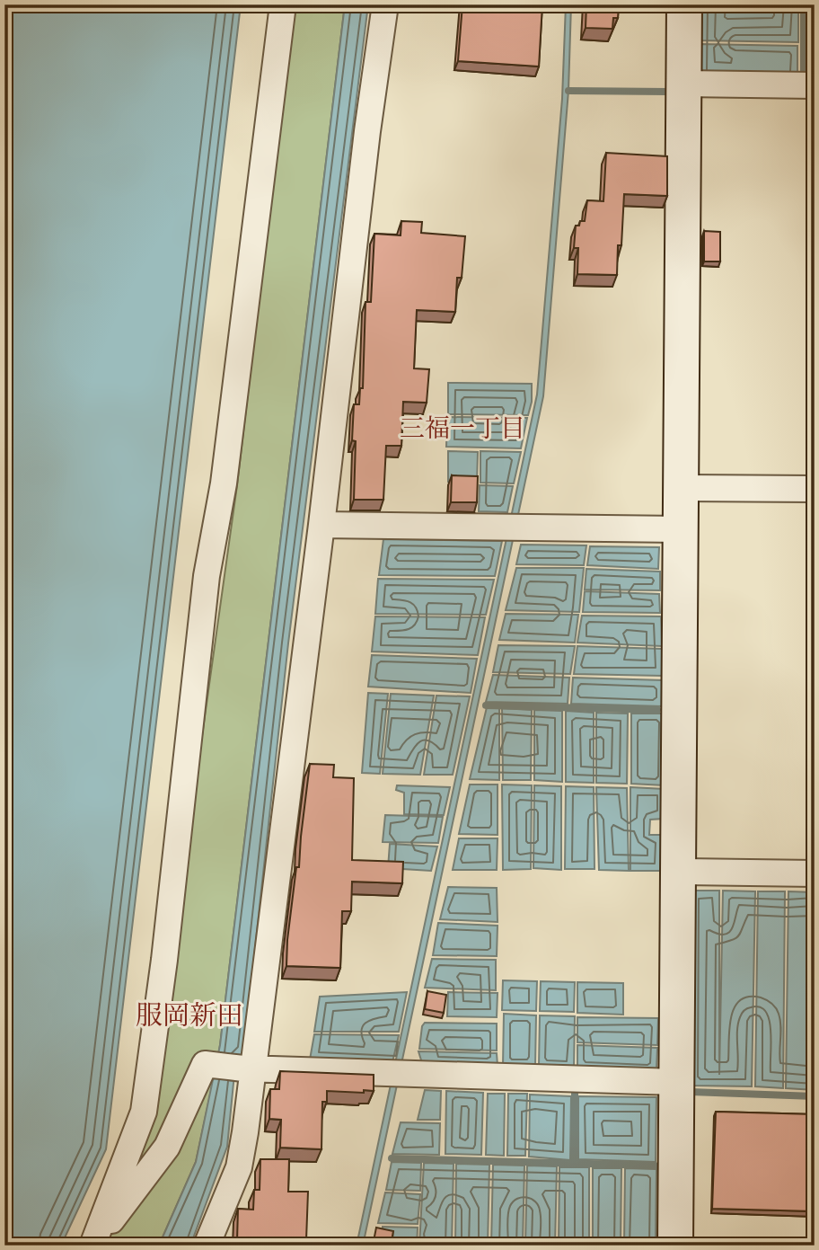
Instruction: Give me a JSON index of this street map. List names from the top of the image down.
{
  "districts": ["三福一丁目", "服岡新田"]
}
